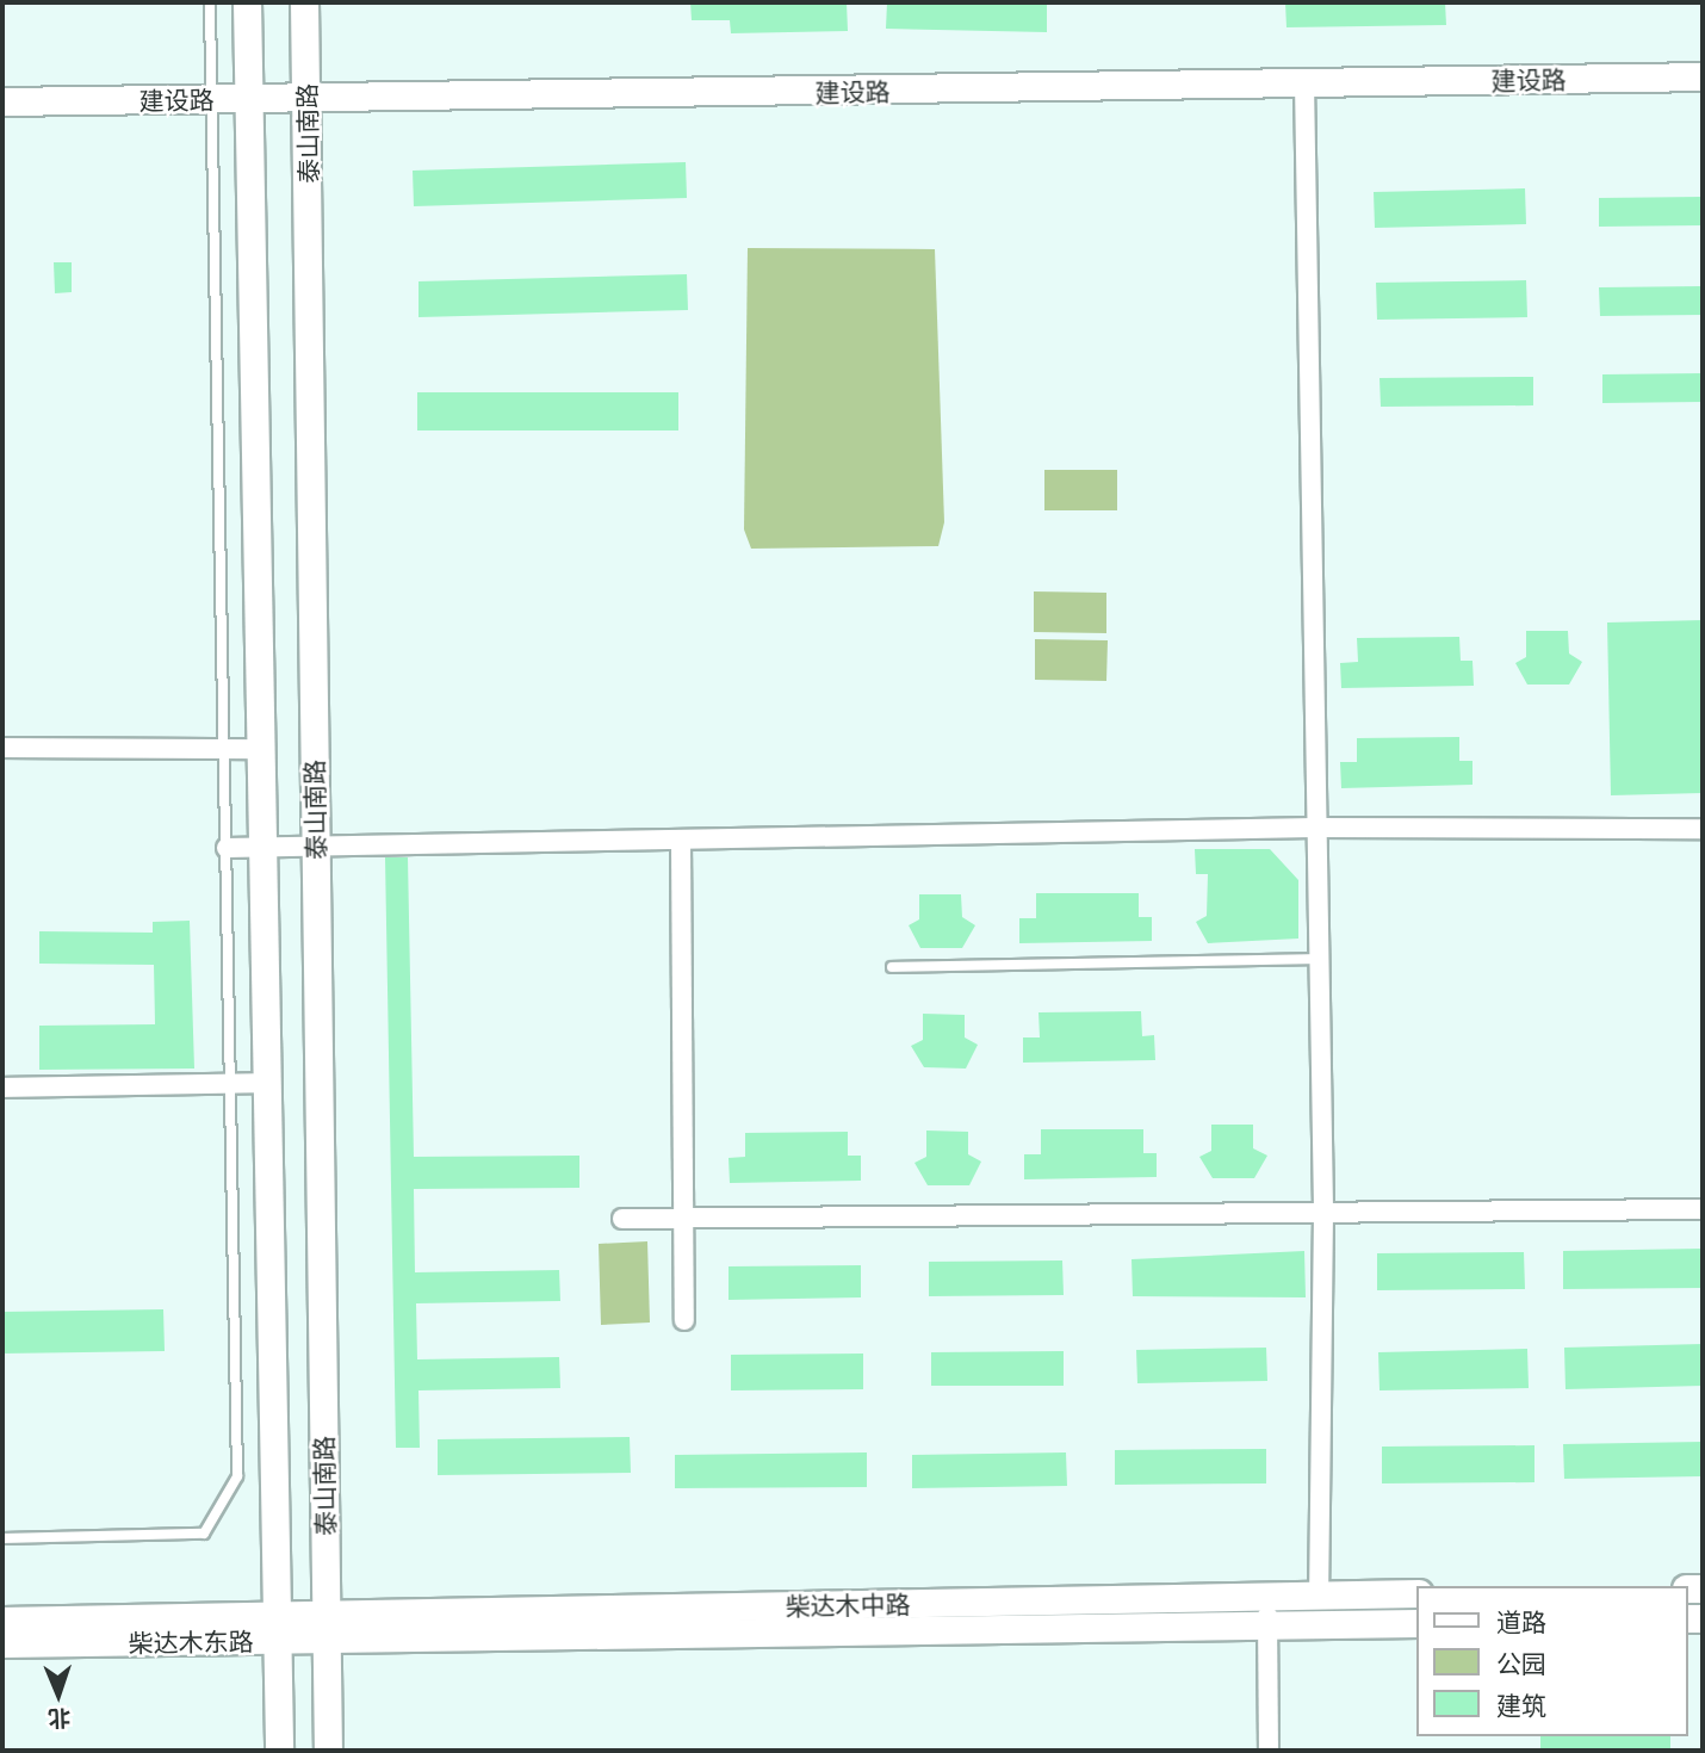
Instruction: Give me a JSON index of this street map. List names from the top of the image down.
{
  "streets": {
    "street": [
      "建设路",
      "泰山南路",
      "柴达木中路",
      "柴达木东路"
    ]
  },
  "crossings": [
    ["建设路", "泰山南路"],
    ["泰山南路", "柴达木中路"],
    ["泰山南路", "柴达木东路"],
    ["柴达木中路", "柴达木东路"]
  ],
  "legend": ["道路", "公园", "建筑"],
  "north": "bottom"
}
